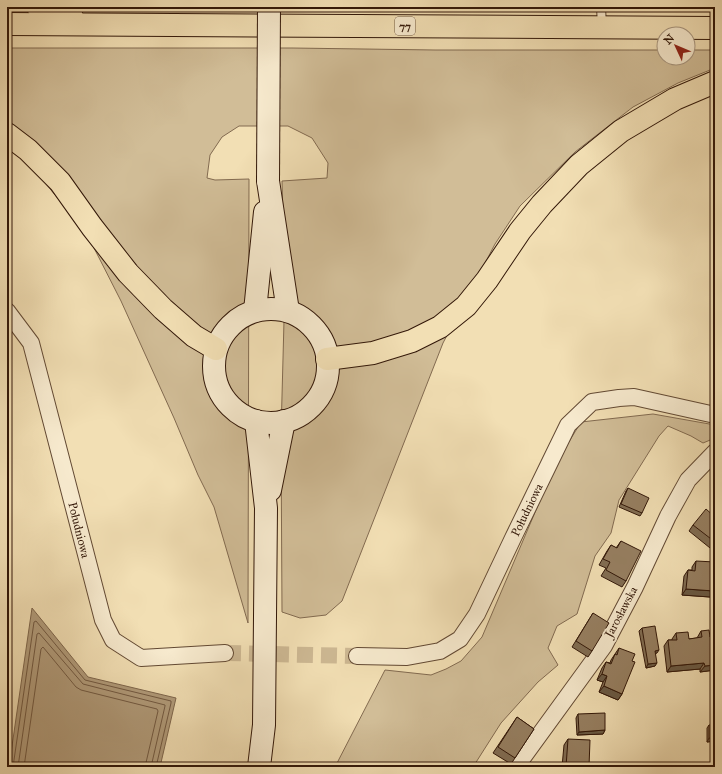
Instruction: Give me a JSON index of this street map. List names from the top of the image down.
{
  "streets": {
    "main road": ["77"],
    "street": ["Południowa", "Jarosławska"]
  },
  "north": "top left"
}
